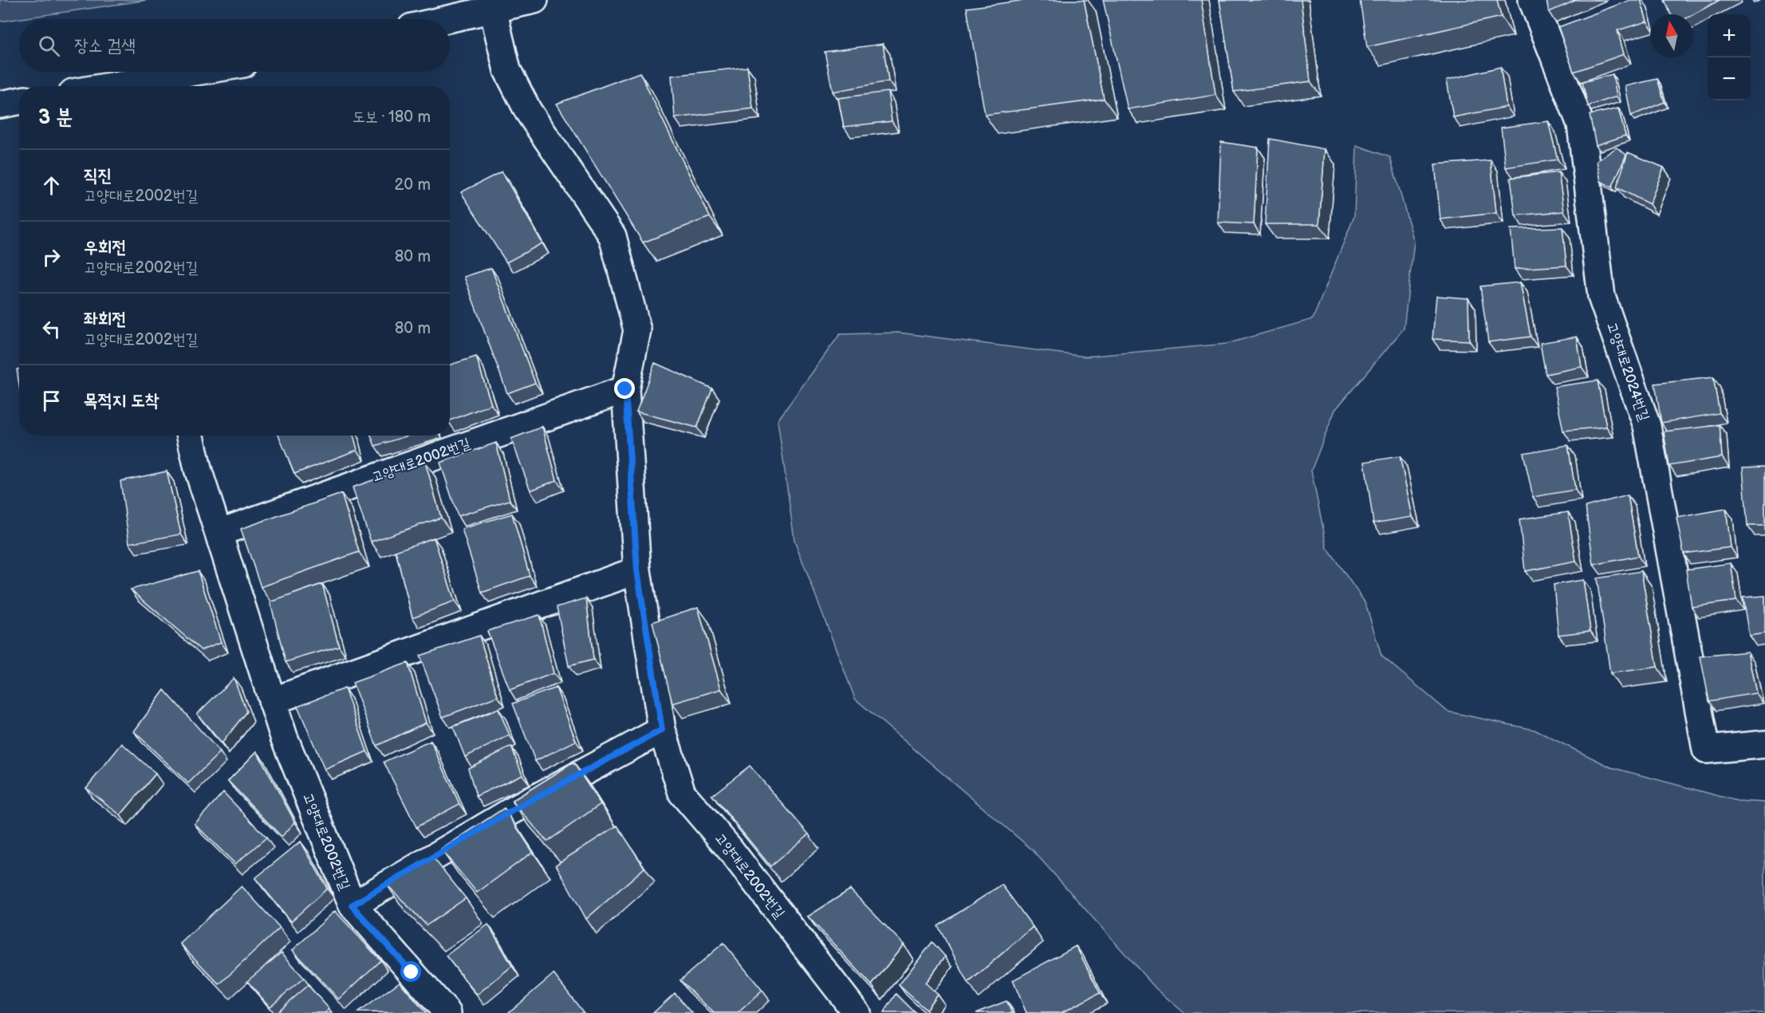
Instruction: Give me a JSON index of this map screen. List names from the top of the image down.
{
  "streets": {
    "street": ["고양대로2024번길", "고양대로2002번길"]
  },
  "north": "top",
  "page": {
    "map_buttons": ["+", "−"],
    "search": "장소 검색",
    "heading": ["3 분", "도보 · 180 m"],
    "list": [
      ["직진", "고양대로2002번길", "20 m"],
      ["우회전", "고양대로2002번길", "80 m"],
      ["좌회전", "고양대로2002번길", "80 m"],
      "목적지 도착"
    ]
  }
}
